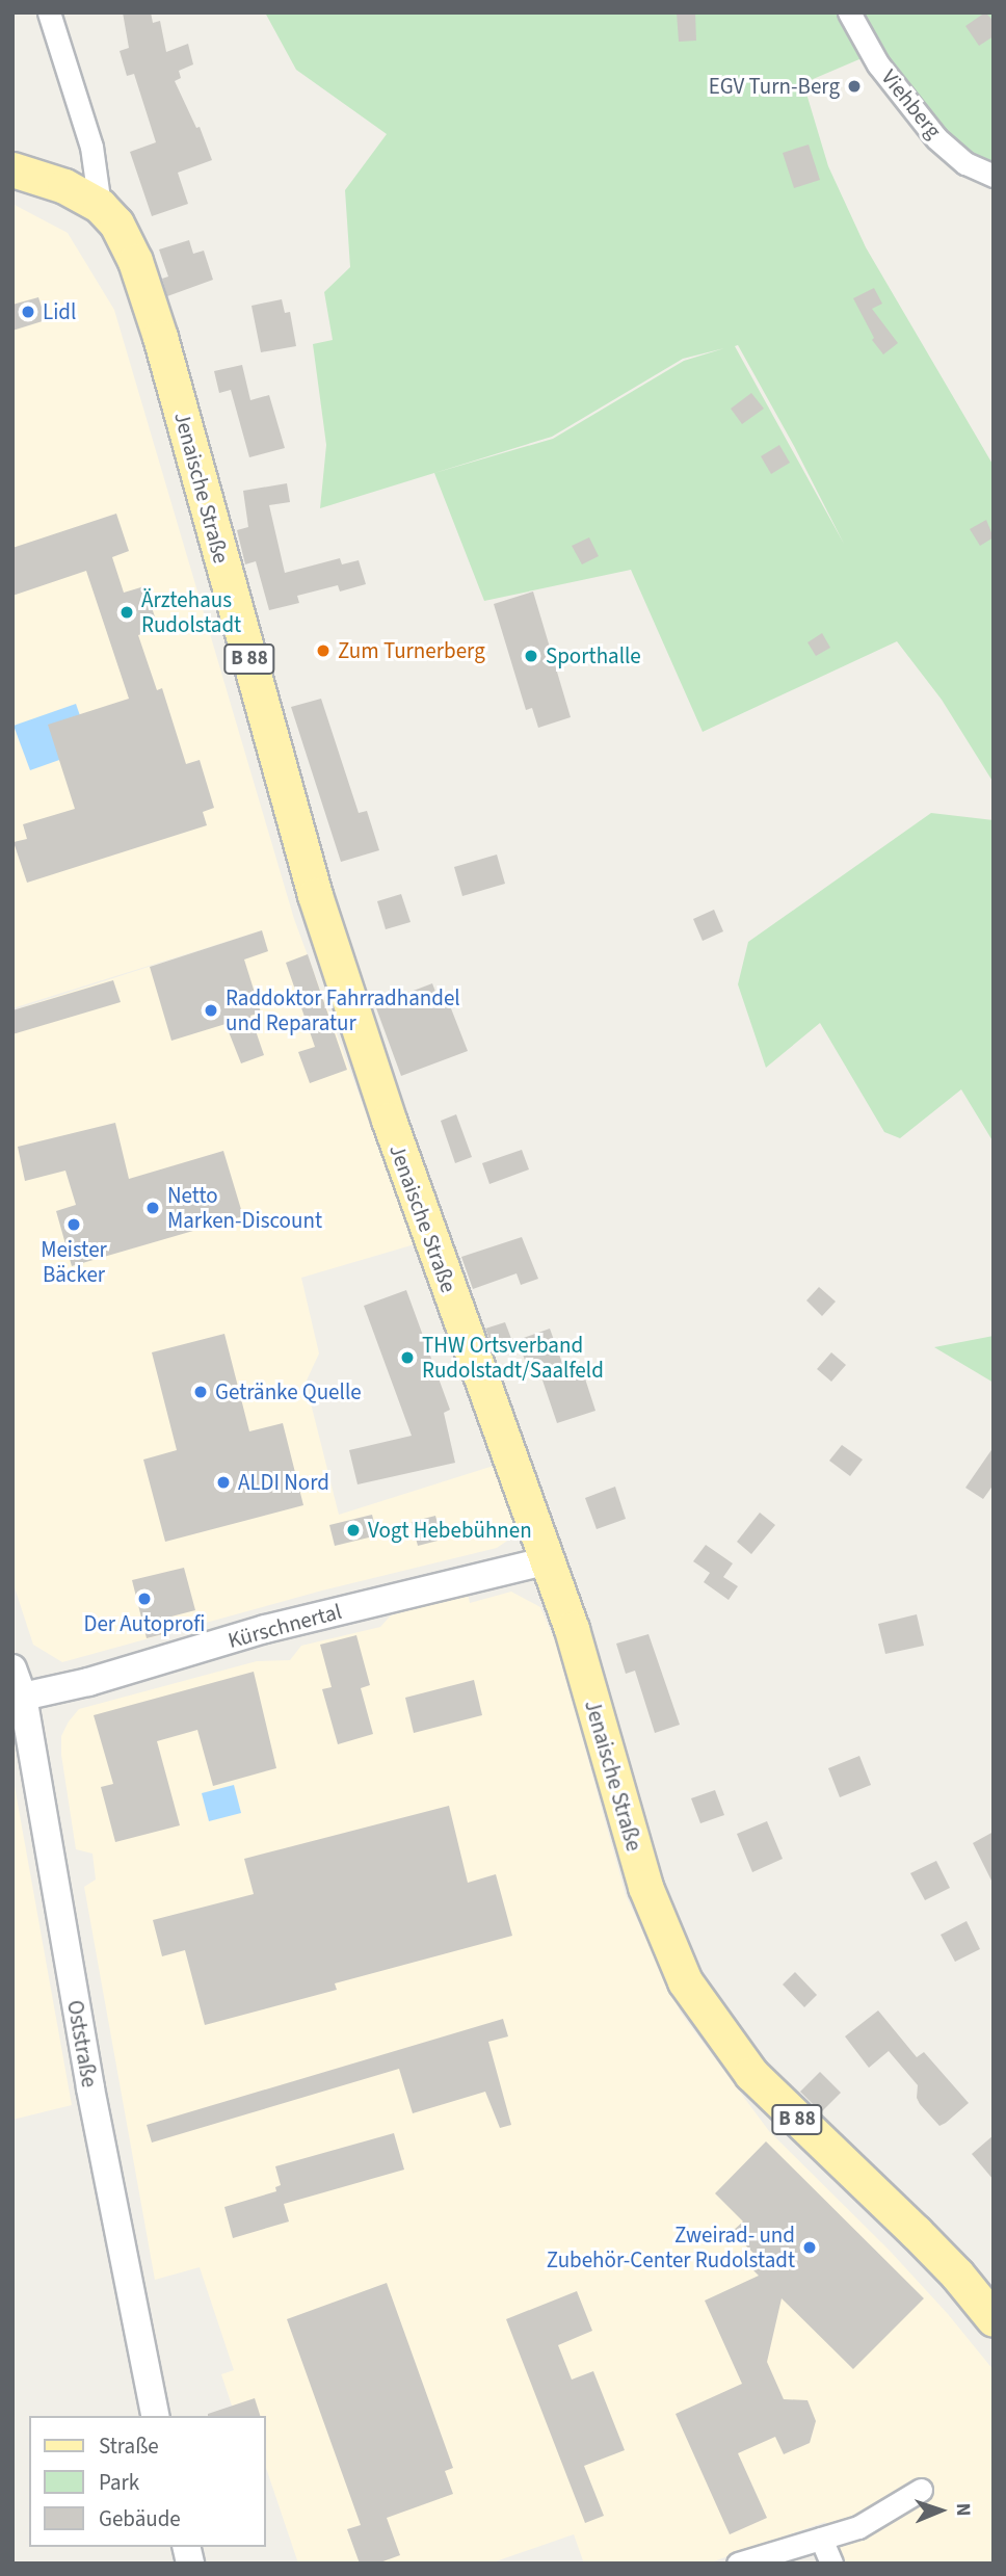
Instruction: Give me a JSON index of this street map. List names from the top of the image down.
{
  "streets": {
    "main road": ["Jenaische Straße", "B 88"],
    "street": ["Viehberg", "Kürschnertal", "Oststraße"]
  },
  "crossings": [
    ["Jenaische Straße", "B 88"],
    ["Jenaische Straße", "Kürschnertal"],
    ["Kürschnertal", "Oststraße"]
  ],
  "places": [
    "EGV Turn-Berg",
    "Lidl",
    "Ärztehaus Rudolstadt",
    "Zum Turnerberg",
    "Sporthalle",
    "Raddoktor Fahrradhandel und Reparatur",
    "Netto Marken-Discount",
    "Meister Bäcker",
    "THW Ortsverband Rudolstadt/Saalfeld",
    "Getränke Quelle",
    "ALDI Nord",
    "Vogt Hebebühnen",
    "Der Autoprofi",
    "Zweirad- und Zubehör-Center Rudolstadt"
  ],
  "legend": ["Straße", "Park", "Gebäude"],
  "north": "right"
}
